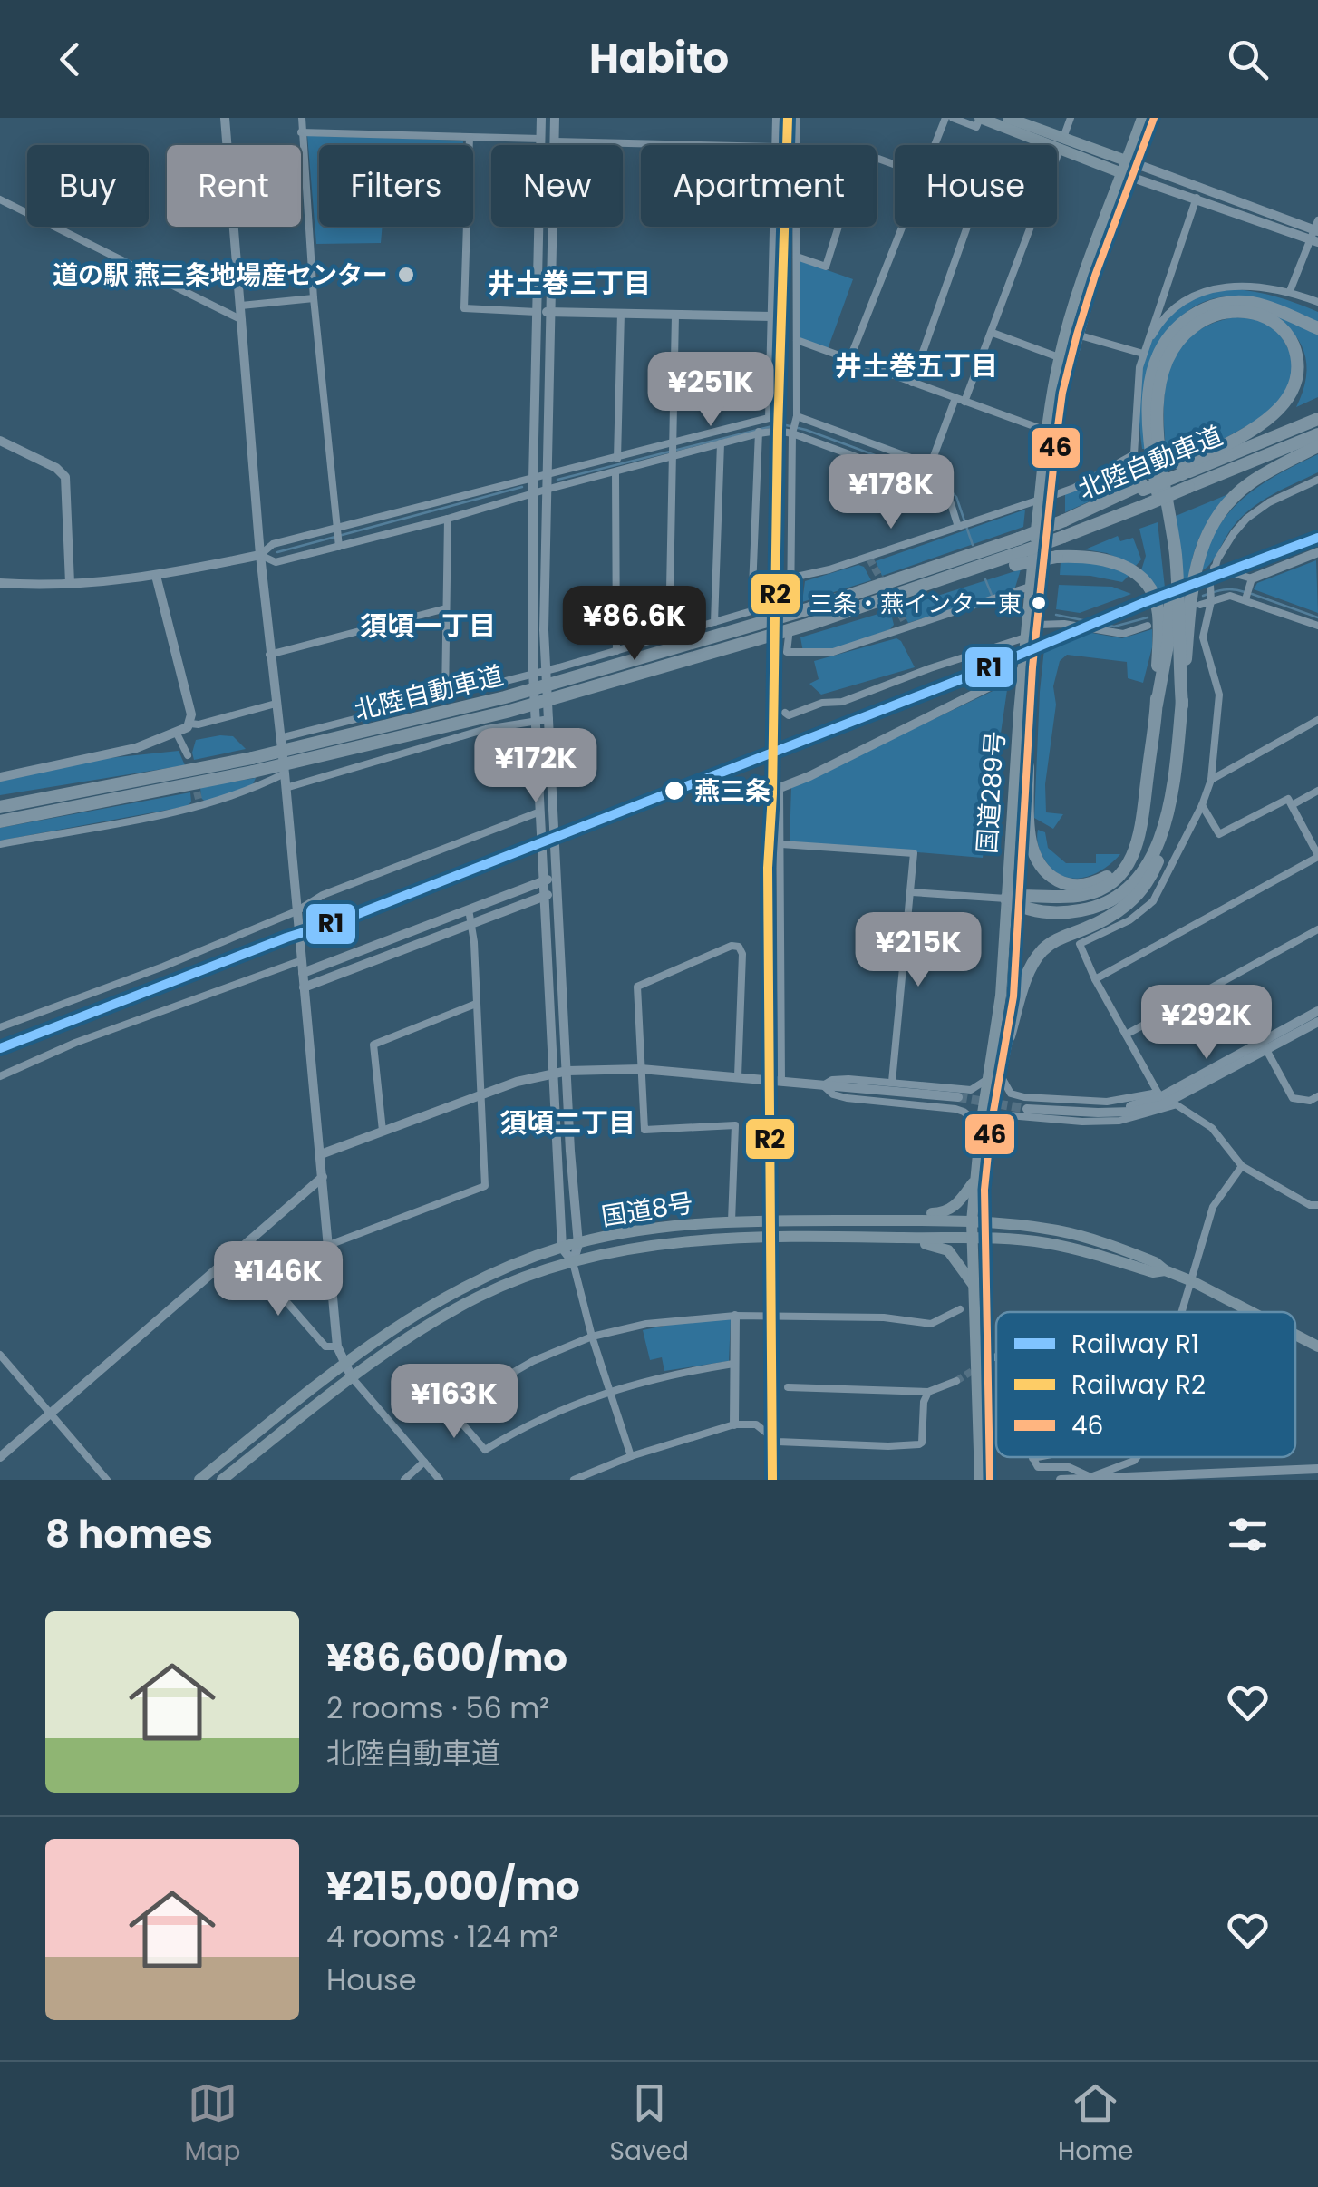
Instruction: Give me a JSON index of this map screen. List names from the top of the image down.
{
  "streets": {
    "highway": ["北陸自動車道", "国道289号", "国道8号"]
  },
  "crossings": [
    ["国道289号", "国道8号"]
  ],
  "districts": [
    "井土巻三丁目",
    "井土巻五丁目",
    "須頃一丁目",
    "須頃二丁目"
  ],
  "places": ["道の駅 燕三条地場産センター", "三条・燕インター東", "燕三条"],
  "lines": ["rail line R2", "transit line 46", "rail line R1"],
  "legend": ["Railway R1", "Railway R2", "46"],
  "page": {
    "header": "Habito",
    "chip": [
      "Buy",
      "Rent",
      "Filters",
      "New",
      "Apartment",
      "House"
    ],
    "price": [
      "¥251K",
      "¥178K",
      "¥86.6K",
      "¥172K",
      "¥215K",
      "¥292K",
      "¥146K",
      "¥163K"
    ],
    "heading": "8 homes",
    "list": [
      {
        "name": "¥86,600/mo",
        "note": "2 rooms · 56 m² · 北陸自動車道"
      },
      {
        "name": "¥215,000/mo",
        "note": "4 rooms · 124 m² · House"
      }
    ],
    "tabs": ["Map", "Saved", "Home"]
  }
}
